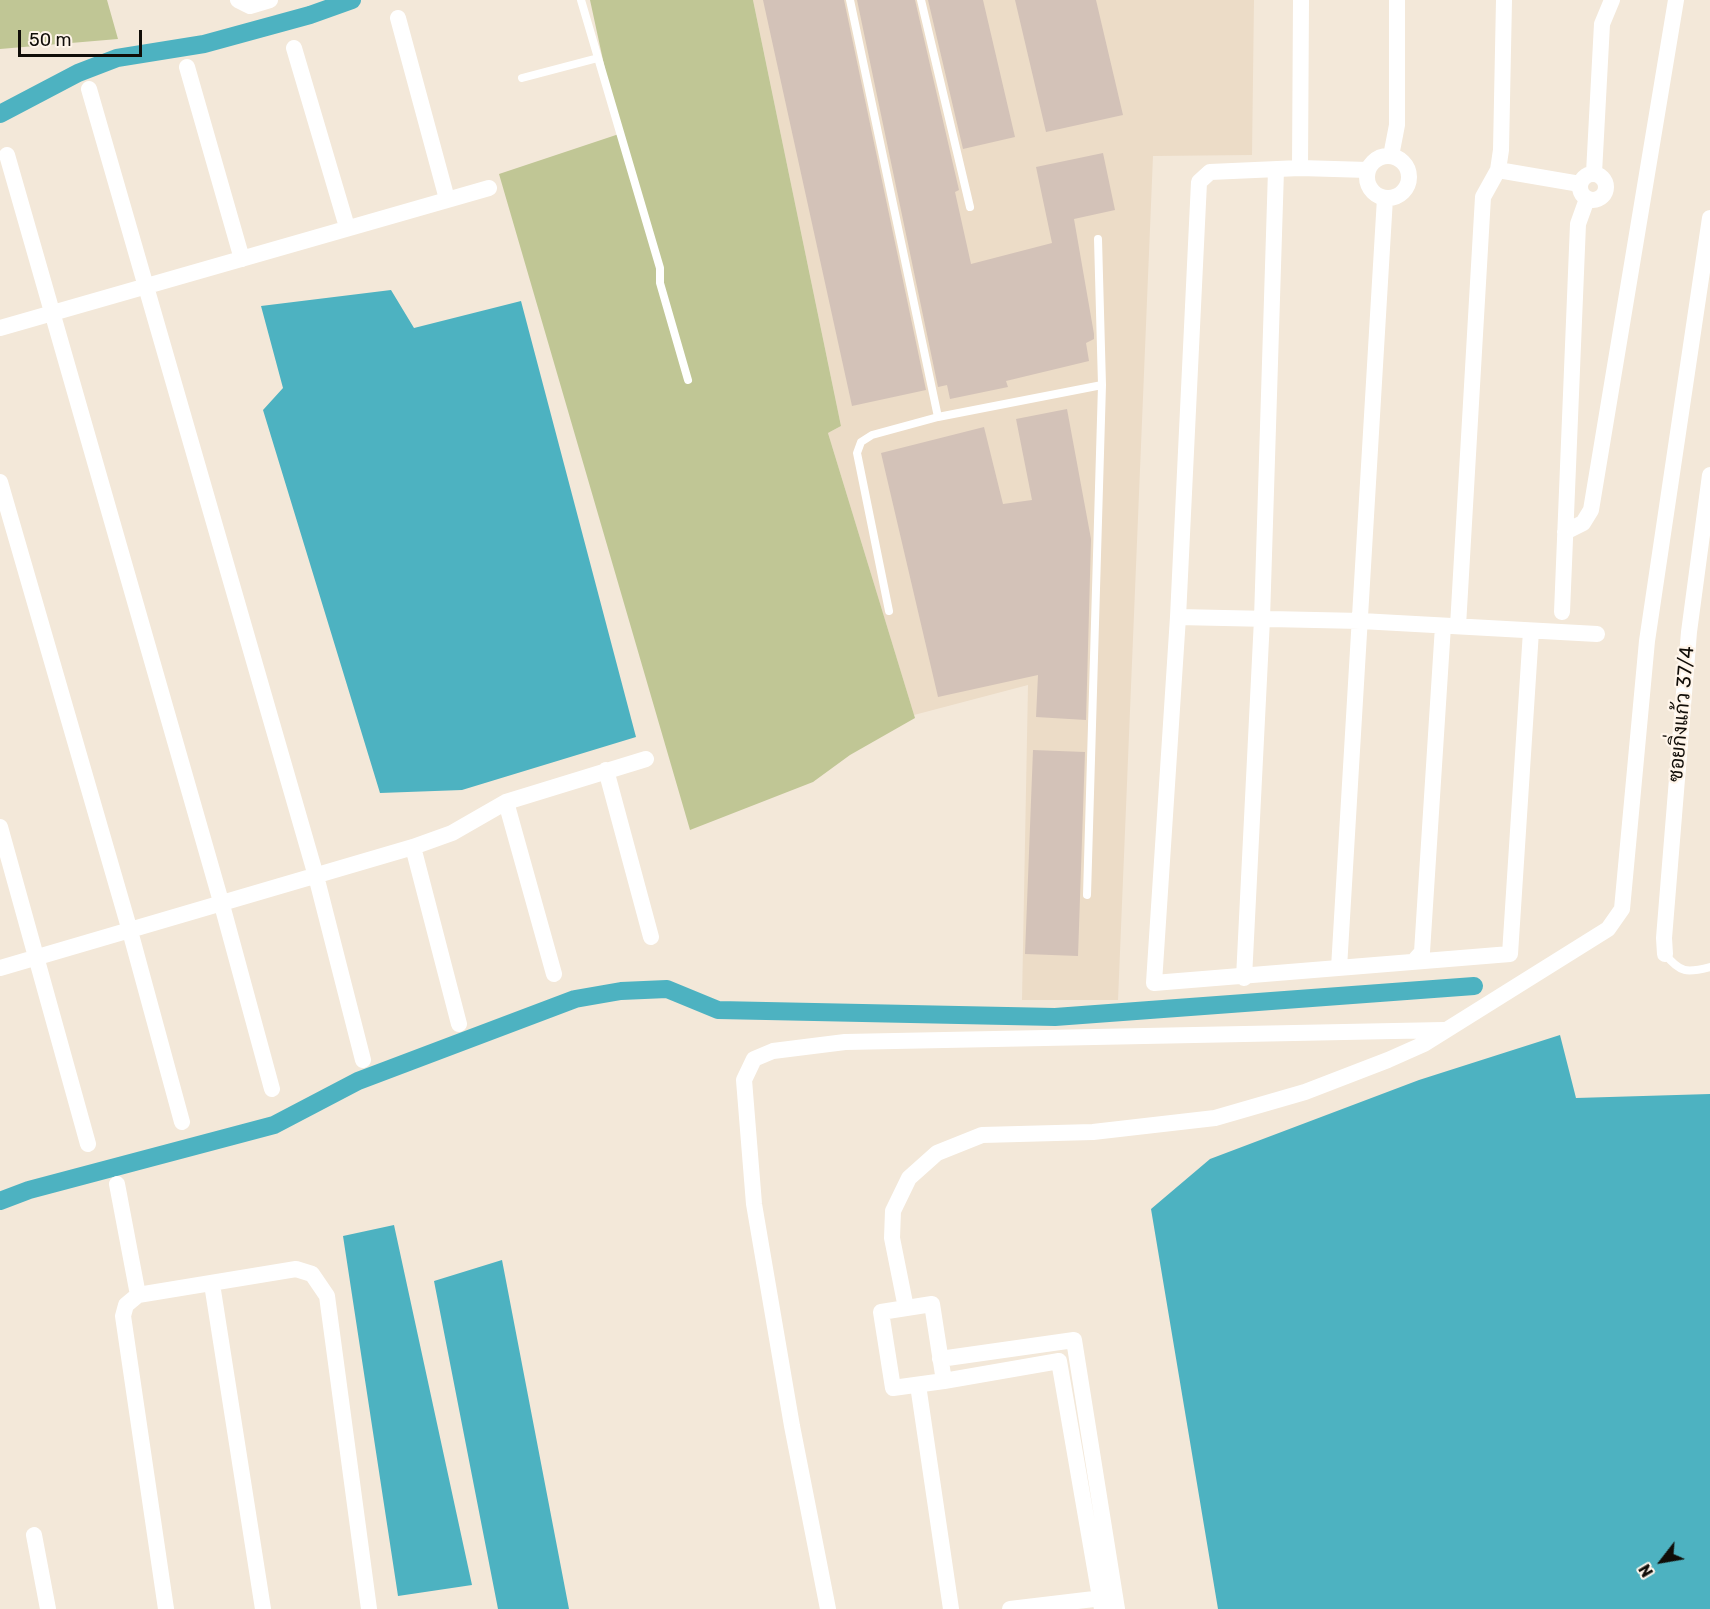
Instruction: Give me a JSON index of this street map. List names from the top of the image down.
{
  "streets": {
    "street": ["ซอยกิ่งแก้ว 37/4"]
  },
  "scale_bar": "50 m",
  "north": "bottom left"
}
